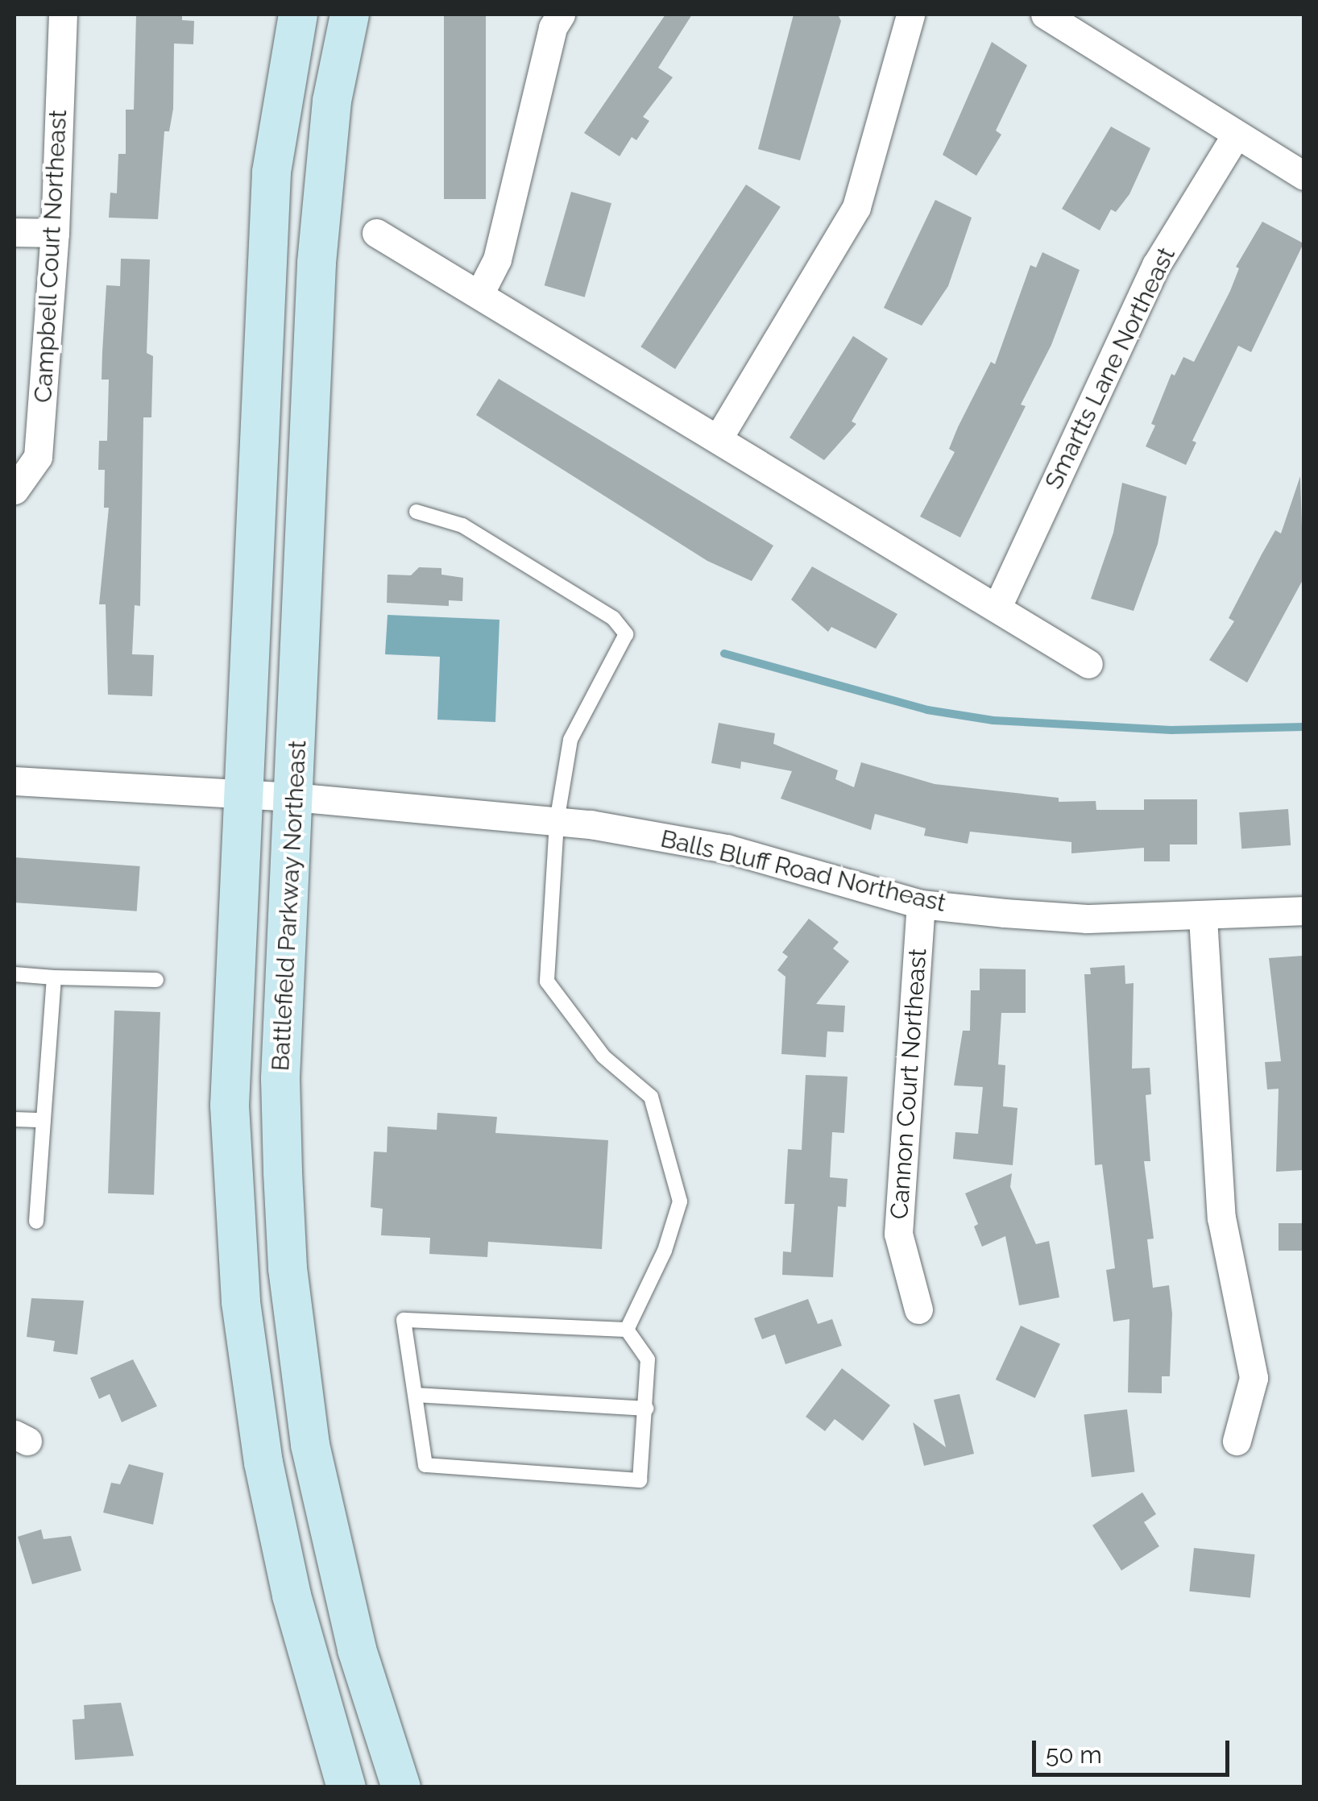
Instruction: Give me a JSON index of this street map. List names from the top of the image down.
{
  "streets": {
    "main road": ["Battlefield Parkway Northeast"],
    "street": [
      "Campbell Court Northeast",
      "Smartts Lane Northeast",
      "Balls Bluff Road Northeast",
      "Cannon Court Northeast"
    ]
  },
  "crossings": [
    ["Balls Bluff Road Northeast", "Battlefield Parkway Northeast"],
    ["Balls Bluff Road Northeast", "Cannon Court Northeast"]
  ],
  "scale_bar": "50 m"
}
